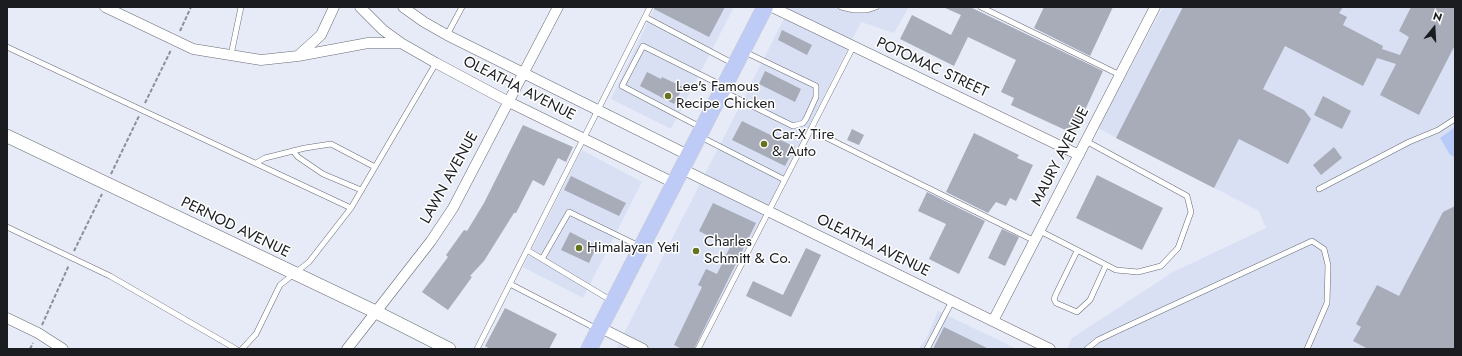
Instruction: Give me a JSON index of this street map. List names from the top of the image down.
{
  "streets": {
    "street": [
      "POTOMAC STREET",
      "OLEATHA AVENUE",
      "MAURY AVENUE",
      "LAWN AVENUE",
      "PERNOD AVENUE"
    ]
  },
  "crossings": [
    ["POTOMAC STREET", "MAURY AVENUE"],
    ["OLEATHA AVENUE", "MAURY AVENUE"],
    ["OLEATHA AVENUE", "LAWN AVENUE"],
    ["LAWN AVENUE", "PERNOD AVENUE"]
  ],
  "places": [
    "Lee's Famous Recipe Chicken",
    "Car-X Tire & Auto",
    "Himalayan Yeti",
    "Charles Schmitt & Co."
  ],
  "north": "top"
}
